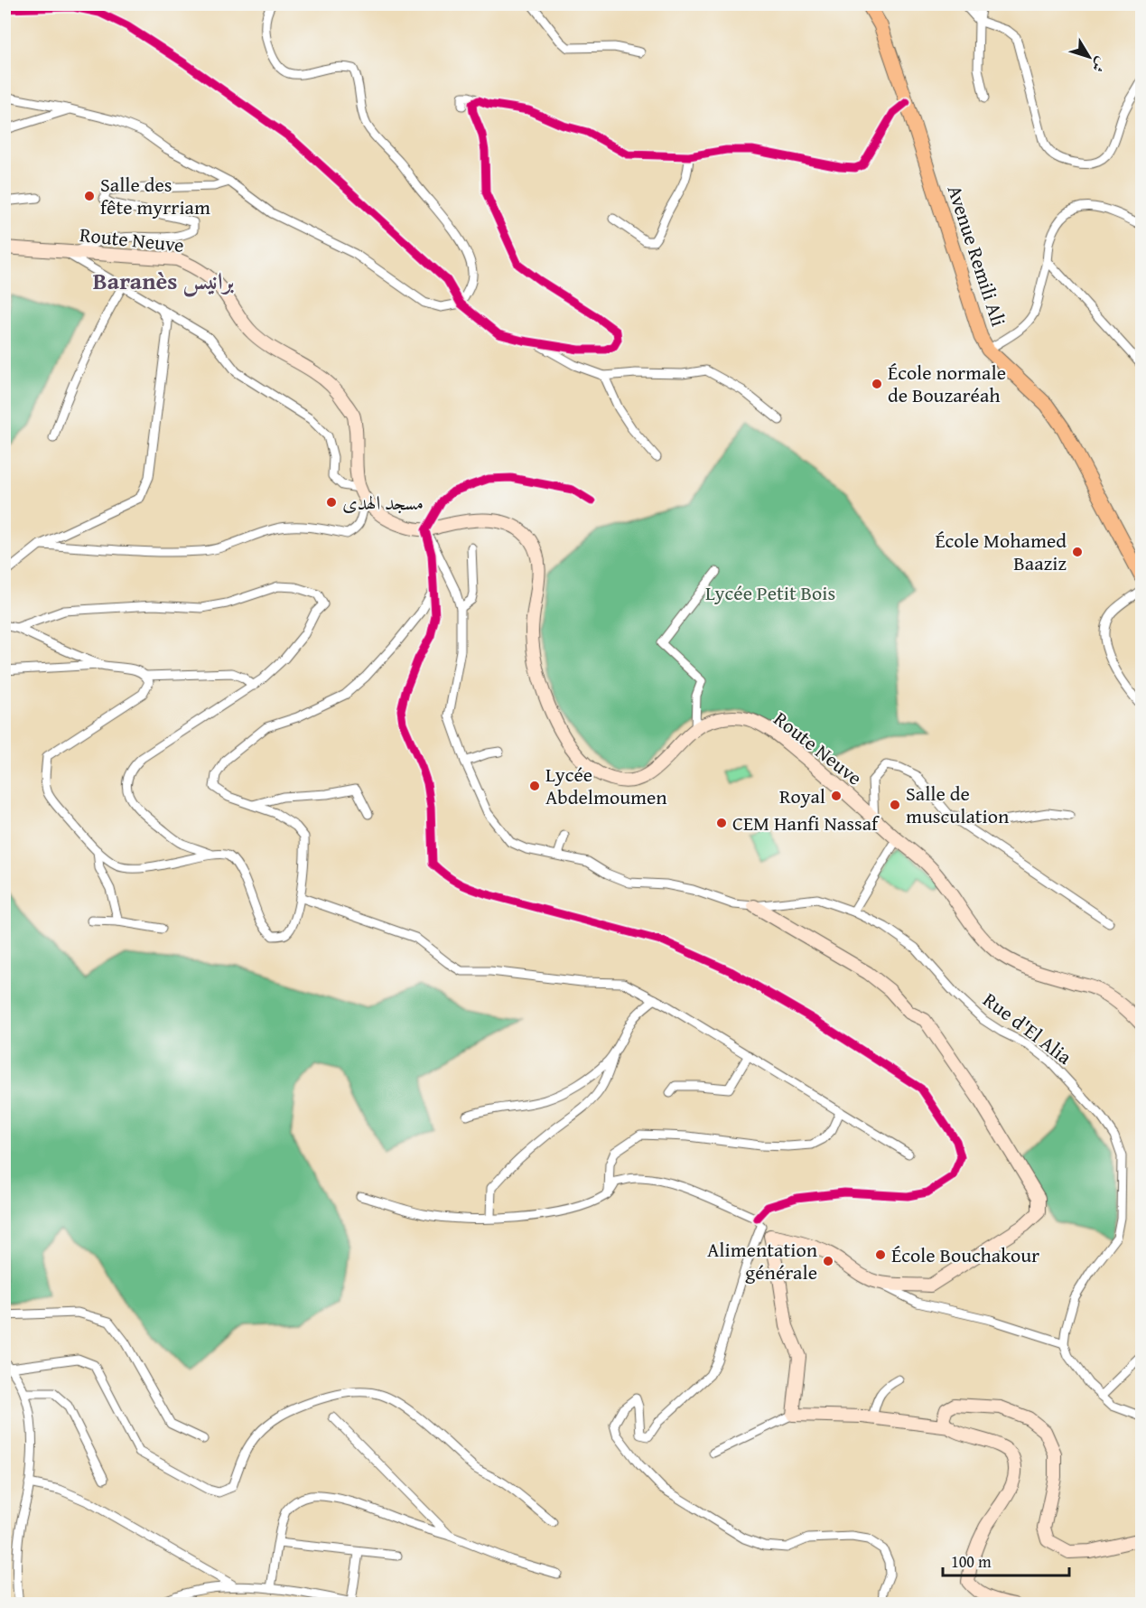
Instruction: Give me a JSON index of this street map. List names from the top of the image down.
{
  "streets": {
    "main road": ["Avenue Remili Ali"],
    "street": ["Route Neuve", "Rue d'El Alia"]
  },
  "districts": ["Baranès برانيس"],
  "parks": ["Lycée Petit Bois"],
  "places": [
    "Salle des fête myrriam",
    "École normale de Bouzaréah",
    "مسجد الهدى",
    "École Mohamed Baaziz",
    "Lycée Abdelmoumen",
    "Royal",
    "Salle de musculation",
    "CEM Hanfi Nassaf",
    "École Bouchakour",
    "Alimentation générale"
  ],
  "scale_bar": "100 m",
  "north": "bottom right"
}
